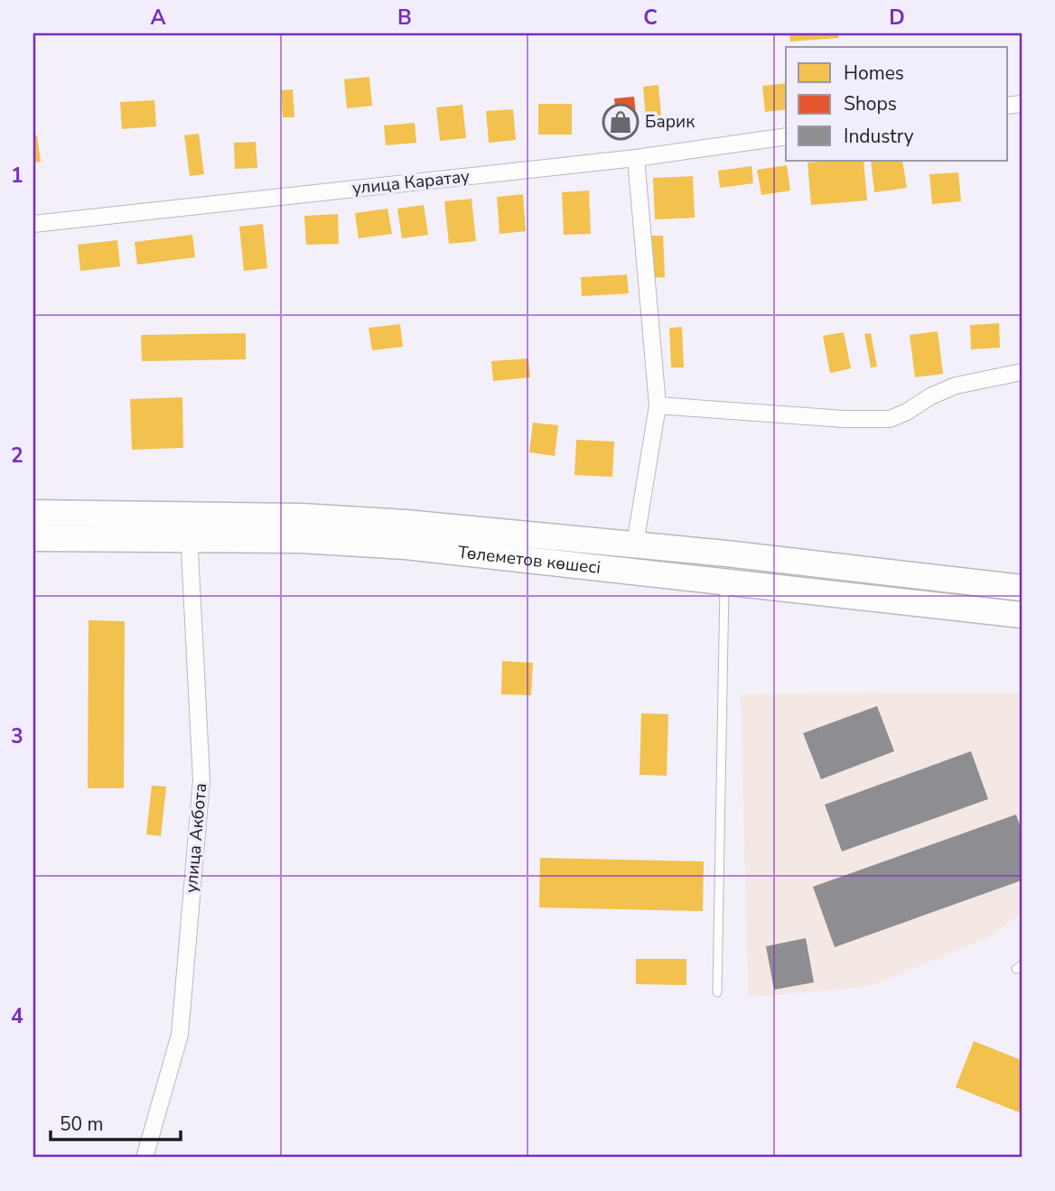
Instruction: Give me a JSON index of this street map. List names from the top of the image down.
{
  "streets": {
    "main road": ["Төлеметов көшесі"],
    "street": ["улица Каратау", "улица Акбота"]
  },
  "crossings": [
    ["Төлеметов көшесі", "улица Акбота"]
  ],
  "places": {
    "shop": ["Барик"]
  },
  "legend": ["Homes", "Shops", "Industry"],
  "scale_bar": "50 m",
  "grid": {
    "columns": [
      "A",
      "B",
      "C",
      "D"
    ],
    "rows": [
      "1",
      "2",
      "3",
      "4"
    ]
  }
}
